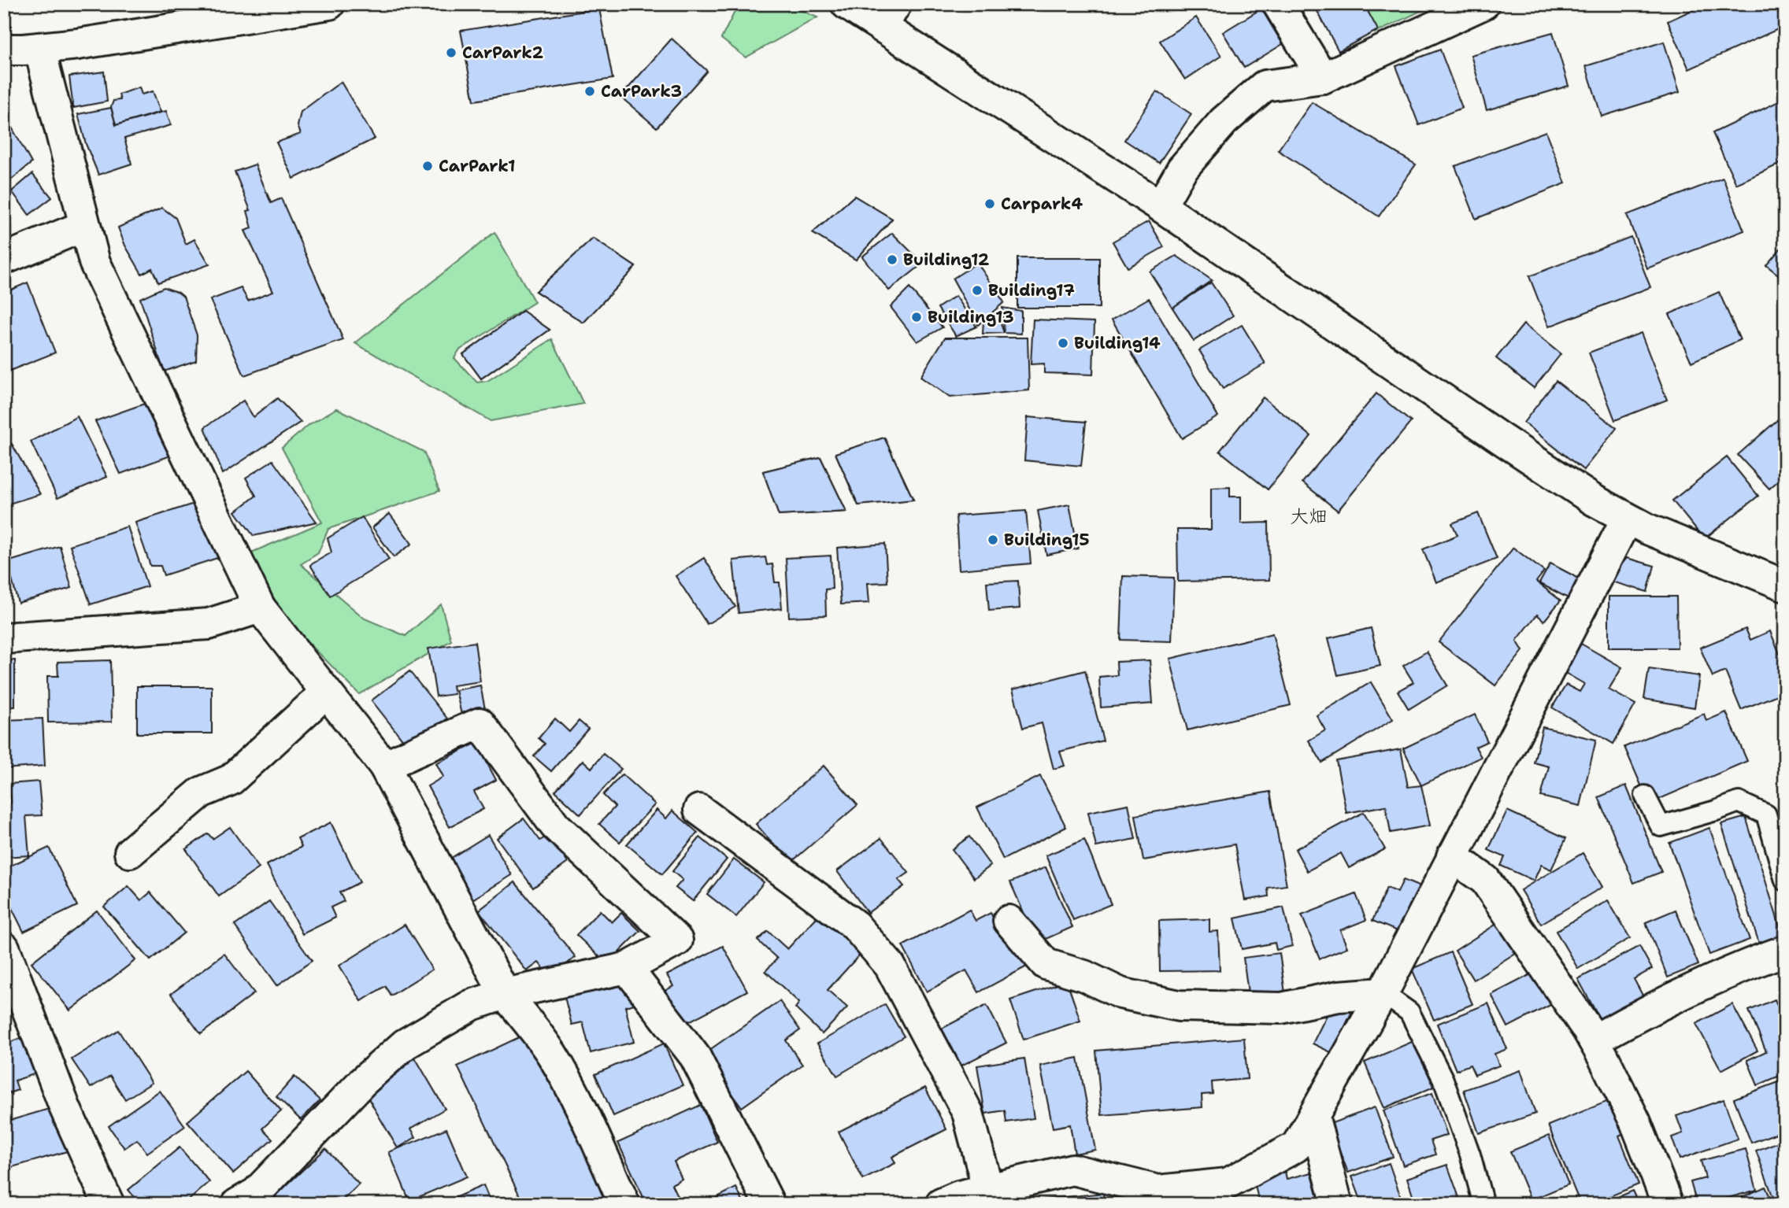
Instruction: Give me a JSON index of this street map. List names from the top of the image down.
{
  "districts": ["大畑"],
  "places": [
    "CarPark2",
    "CarPark3",
    "CarPark1",
    "Carpark4",
    "Building12",
    "Building17",
    "Building13",
    "Building14",
    "Building15"
  ]
}
